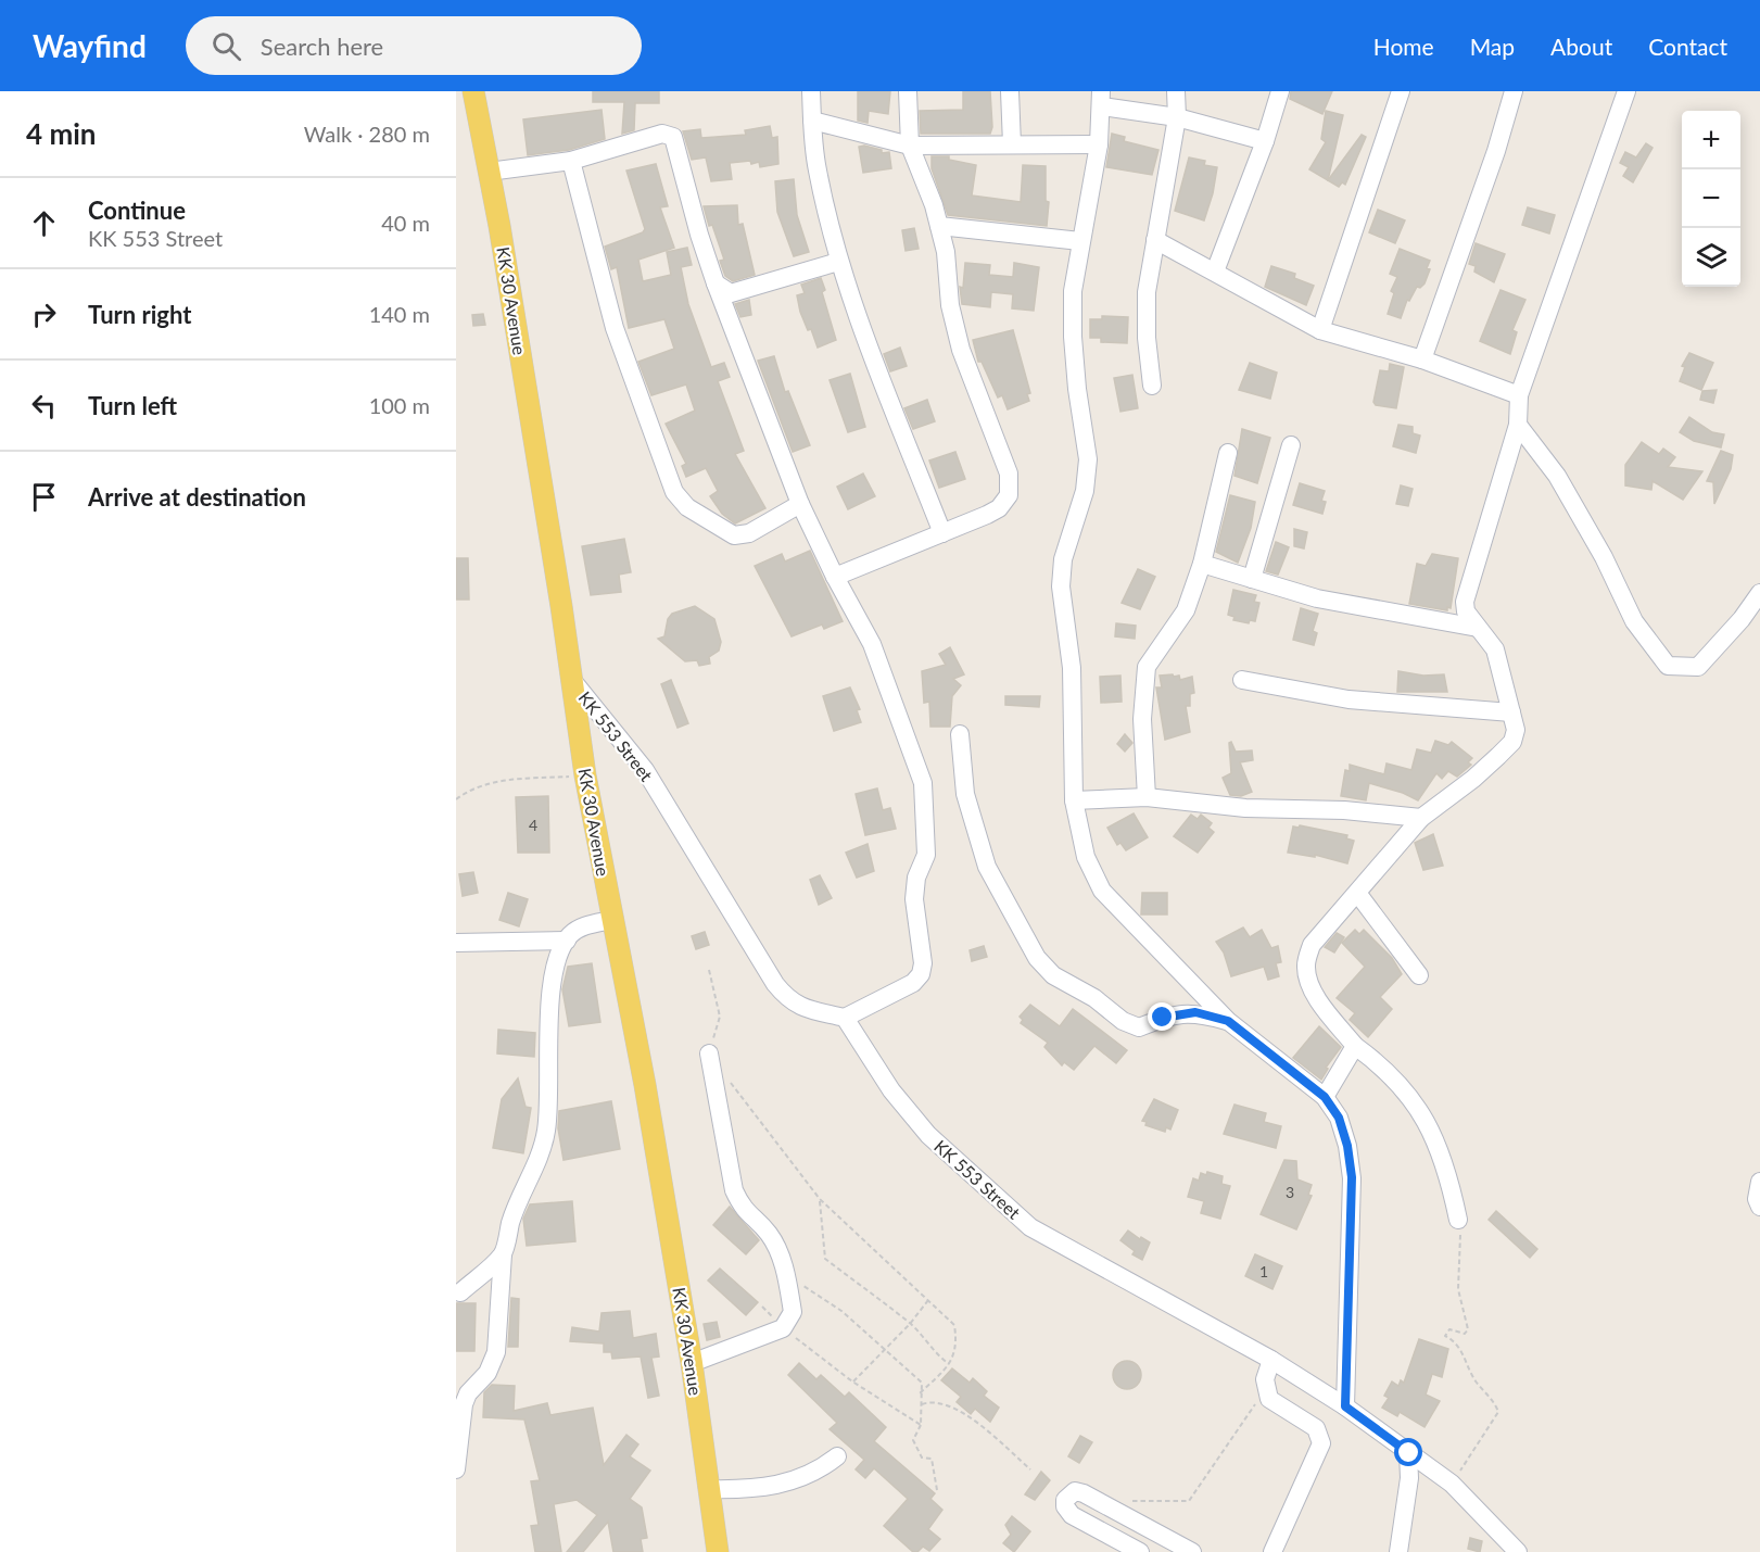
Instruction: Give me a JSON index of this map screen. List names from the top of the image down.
{
  "streets": {
    "main road": ["KK 30 Avenue"],
    "street": ["KK 553 Street"]
  },
  "crossings": [
    ["KK 30 Avenue", "KK 553 Street"]
  ],
  "house_numbers": ["4", "3", "1"],
  "page": {
    "header": "Wayfind",
    "search": "Search here",
    "nav": [
      "Home",
      "Map",
      "About",
      "Contact"
    ],
    "heading": ["4 min", "Walk · 280 m"],
    "map_buttons": ["+", "−"],
    "list": [
      ["Continue", "KK 553 Street", "40 m"],
      ["Turn right", "140 m"],
      ["Turn left", "100 m"],
      "Arrive at destination"
    ]
  }
}
